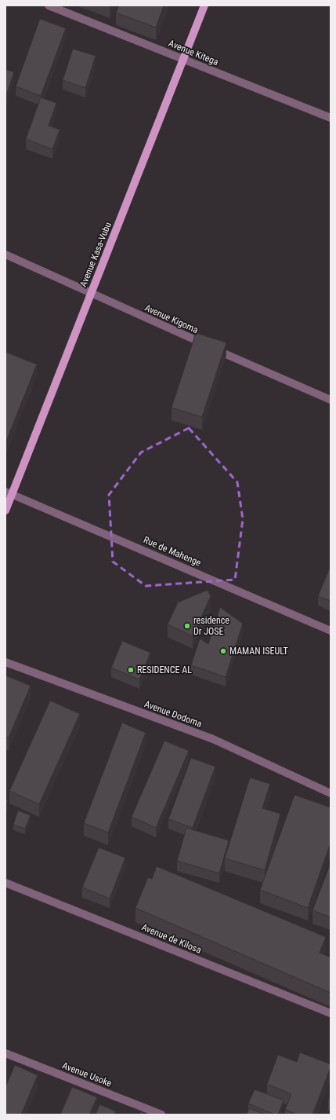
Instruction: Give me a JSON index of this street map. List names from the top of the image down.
{
  "streets": {
    "main road": ["Avenue Kasa-Vubu"],
    "street": [
      "Avenue Kitega",
      "Avenue Kigoma",
      "Rue de Mahenge",
      "Avenue Dodoma",
      "Avenue de Kilosa",
      "Avenue Usoke"
    ]
  },
  "crossings": [
    ["Avenue Kitega", "Avenue Kasa-Vubu"],
    ["Avenue Kasa-Vubu", "Avenue Kigoma"],
    ["Avenue Kasa-Vubu", "Rue de Mahenge"]
  ],
  "places": ["residence Dr JOSE", "MAMAN ISEULT", "RESIDENCE AL"]
}
